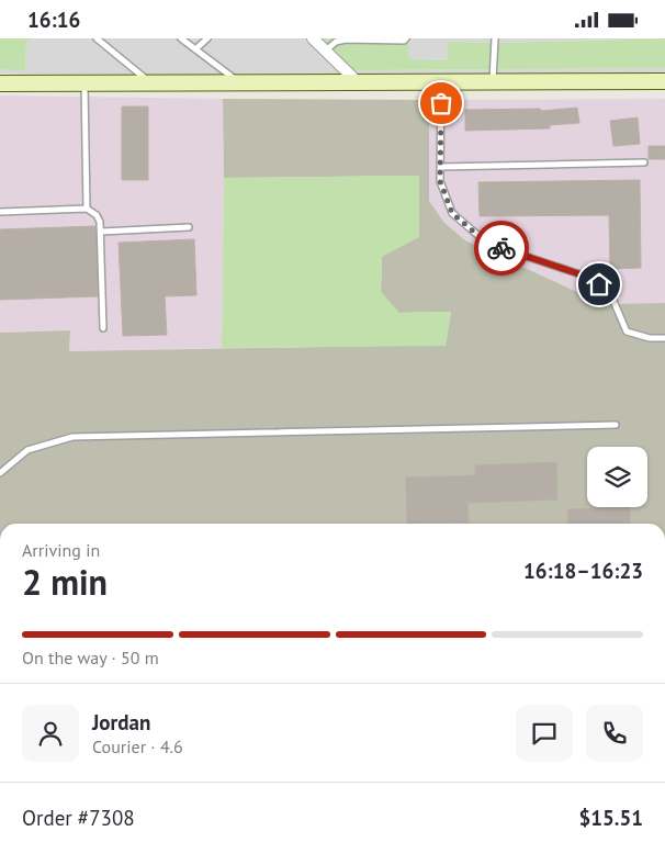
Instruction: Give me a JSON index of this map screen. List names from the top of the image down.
{
  "page": {
    "status": "16:16",
    "heading": ["2 min", "Arriving in", "16:18–16:23"],
    "panel": [
      "Jordan",
      "Courier · 4.6",
      "Order #7308",
      "$15.51"
    ],
    "bar": "On the way · 50 m"
  }
}
